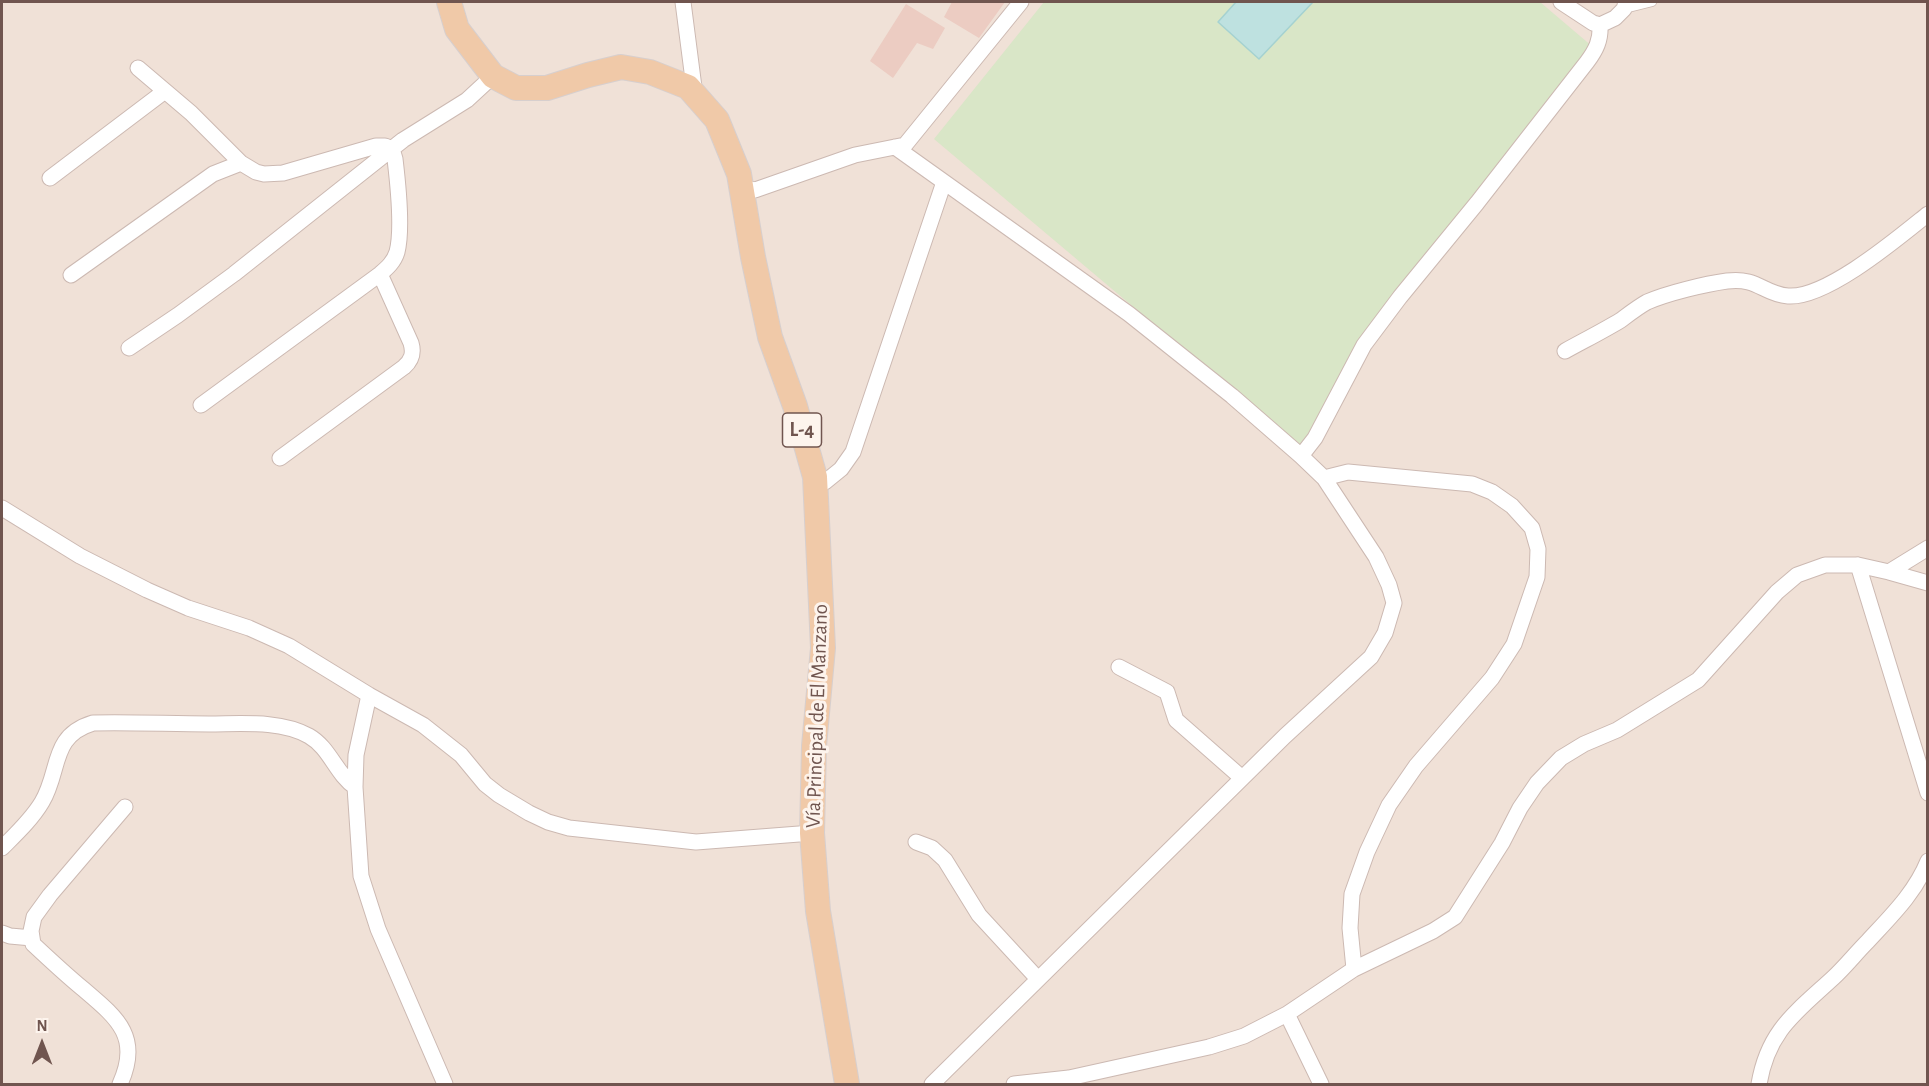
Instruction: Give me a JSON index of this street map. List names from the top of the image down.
{
  "streets": {
    "main road": ["L-4", "Vía Principal de El Manzano"]
  },
  "north": "top"
}
